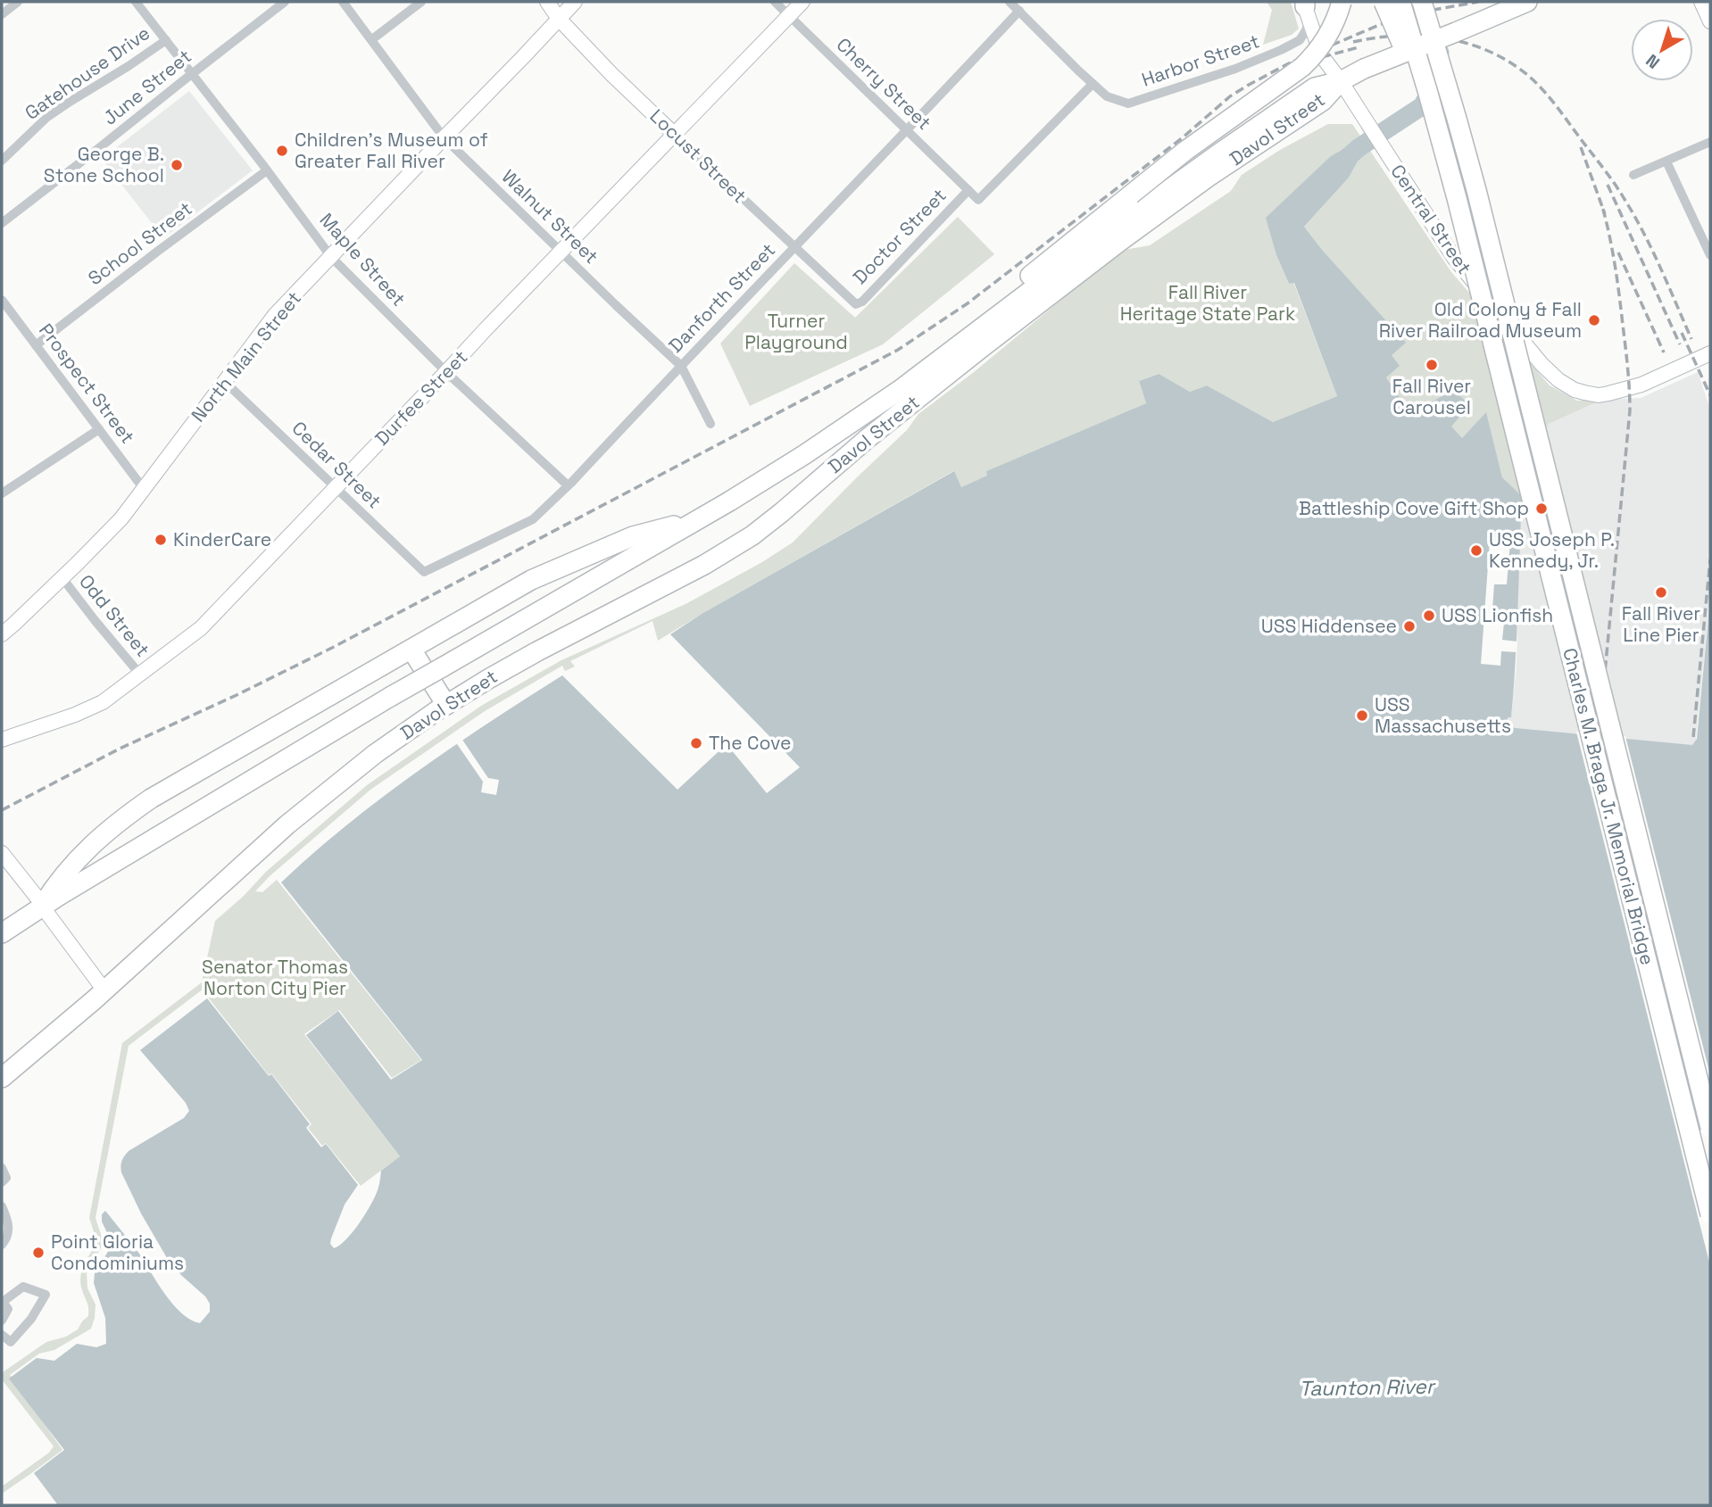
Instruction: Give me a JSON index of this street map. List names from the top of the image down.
{
  "streets": {
    "highway": ["Davol Street", "Charles M. Braga Jr. Memorial Bridge"],
    "main road": [
      "Locust Street",
      "Central Street",
      "North Main Street",
      "Durfee Street"
    ],
    "street": [
      "Harbor Street",
      "Gatehouse Drive",
      "Cherry Street",
      "June Street",
      "Walnut Street",
      "Doctor Street",
      "School Street",
      "Maple Street",
      "Danforth Street",
      "Prospect Street",
      "Cedar Street",
      "Odd Street"
    ]
  },
  "crossings": [
    ["Gatehouse Drive", "Maple Street"],
    ["Cherry Street", "Doctor Street"],
    ["Cherry Street", "Danforth Street"],
    ["Cherry Street", "Durfee Street"],
    ["June Street", "Maple Street"],
    ["Davol Street", "Central Street"],
    ["Locust Street", "Doctor Street"],
    ["Locust Street", "Danforth Street"],
    ["Locust Street", "North Main Street"],
    ["Locust Street", "Durfee Street"],
    ["Walnut Street", "Danforth Street"],
    ["Walnut Street", "North Main Street"],
    ["Walnut Street", "Durfee Street"],
    ["School Street", "Maple Street"],
    ["School Street", "Prospect Street"],
    ["Maple Street", "Danforth Street"],
    ["Maple Street", "North Main Street"],
    ["Maple Street", "Durfee Street"],
    ["Danforth Street", "Cedar Street"],
    ["North Main Street", "Prospect Street"],
    ["North Main Street", "Cedar Street"],
    ["North Main Street", "Odd Street"],
    ["Durfee Street", "Cedar Street"],
    ["Durfee Street", "Odd Street"]
  ],
  "water": ["Taunton River"],
  "parks": ["Fall River Heritage State Park", "Turner Playground", "Senator Thomas Norton City Pier"],
  "places": [
    "Children’s Museum of Greater Fall River",
    "George B. Stone School",
    "Old Colony & Fall River Railroad Museum",
    "Fall River Carousel",
    "Battleship Cove Gift Shop",
    "KinderCare",
    "USS Joseph P. Kennedy, Jr.",
    "Fall River Line Pier",
    "USS Lionfish",
    "USS Hiddensee",
    "USS Massachusetts",
    "The Cove",
    "Point Gloria Condominiums"
  ],
  "north": "bottom left"
}
